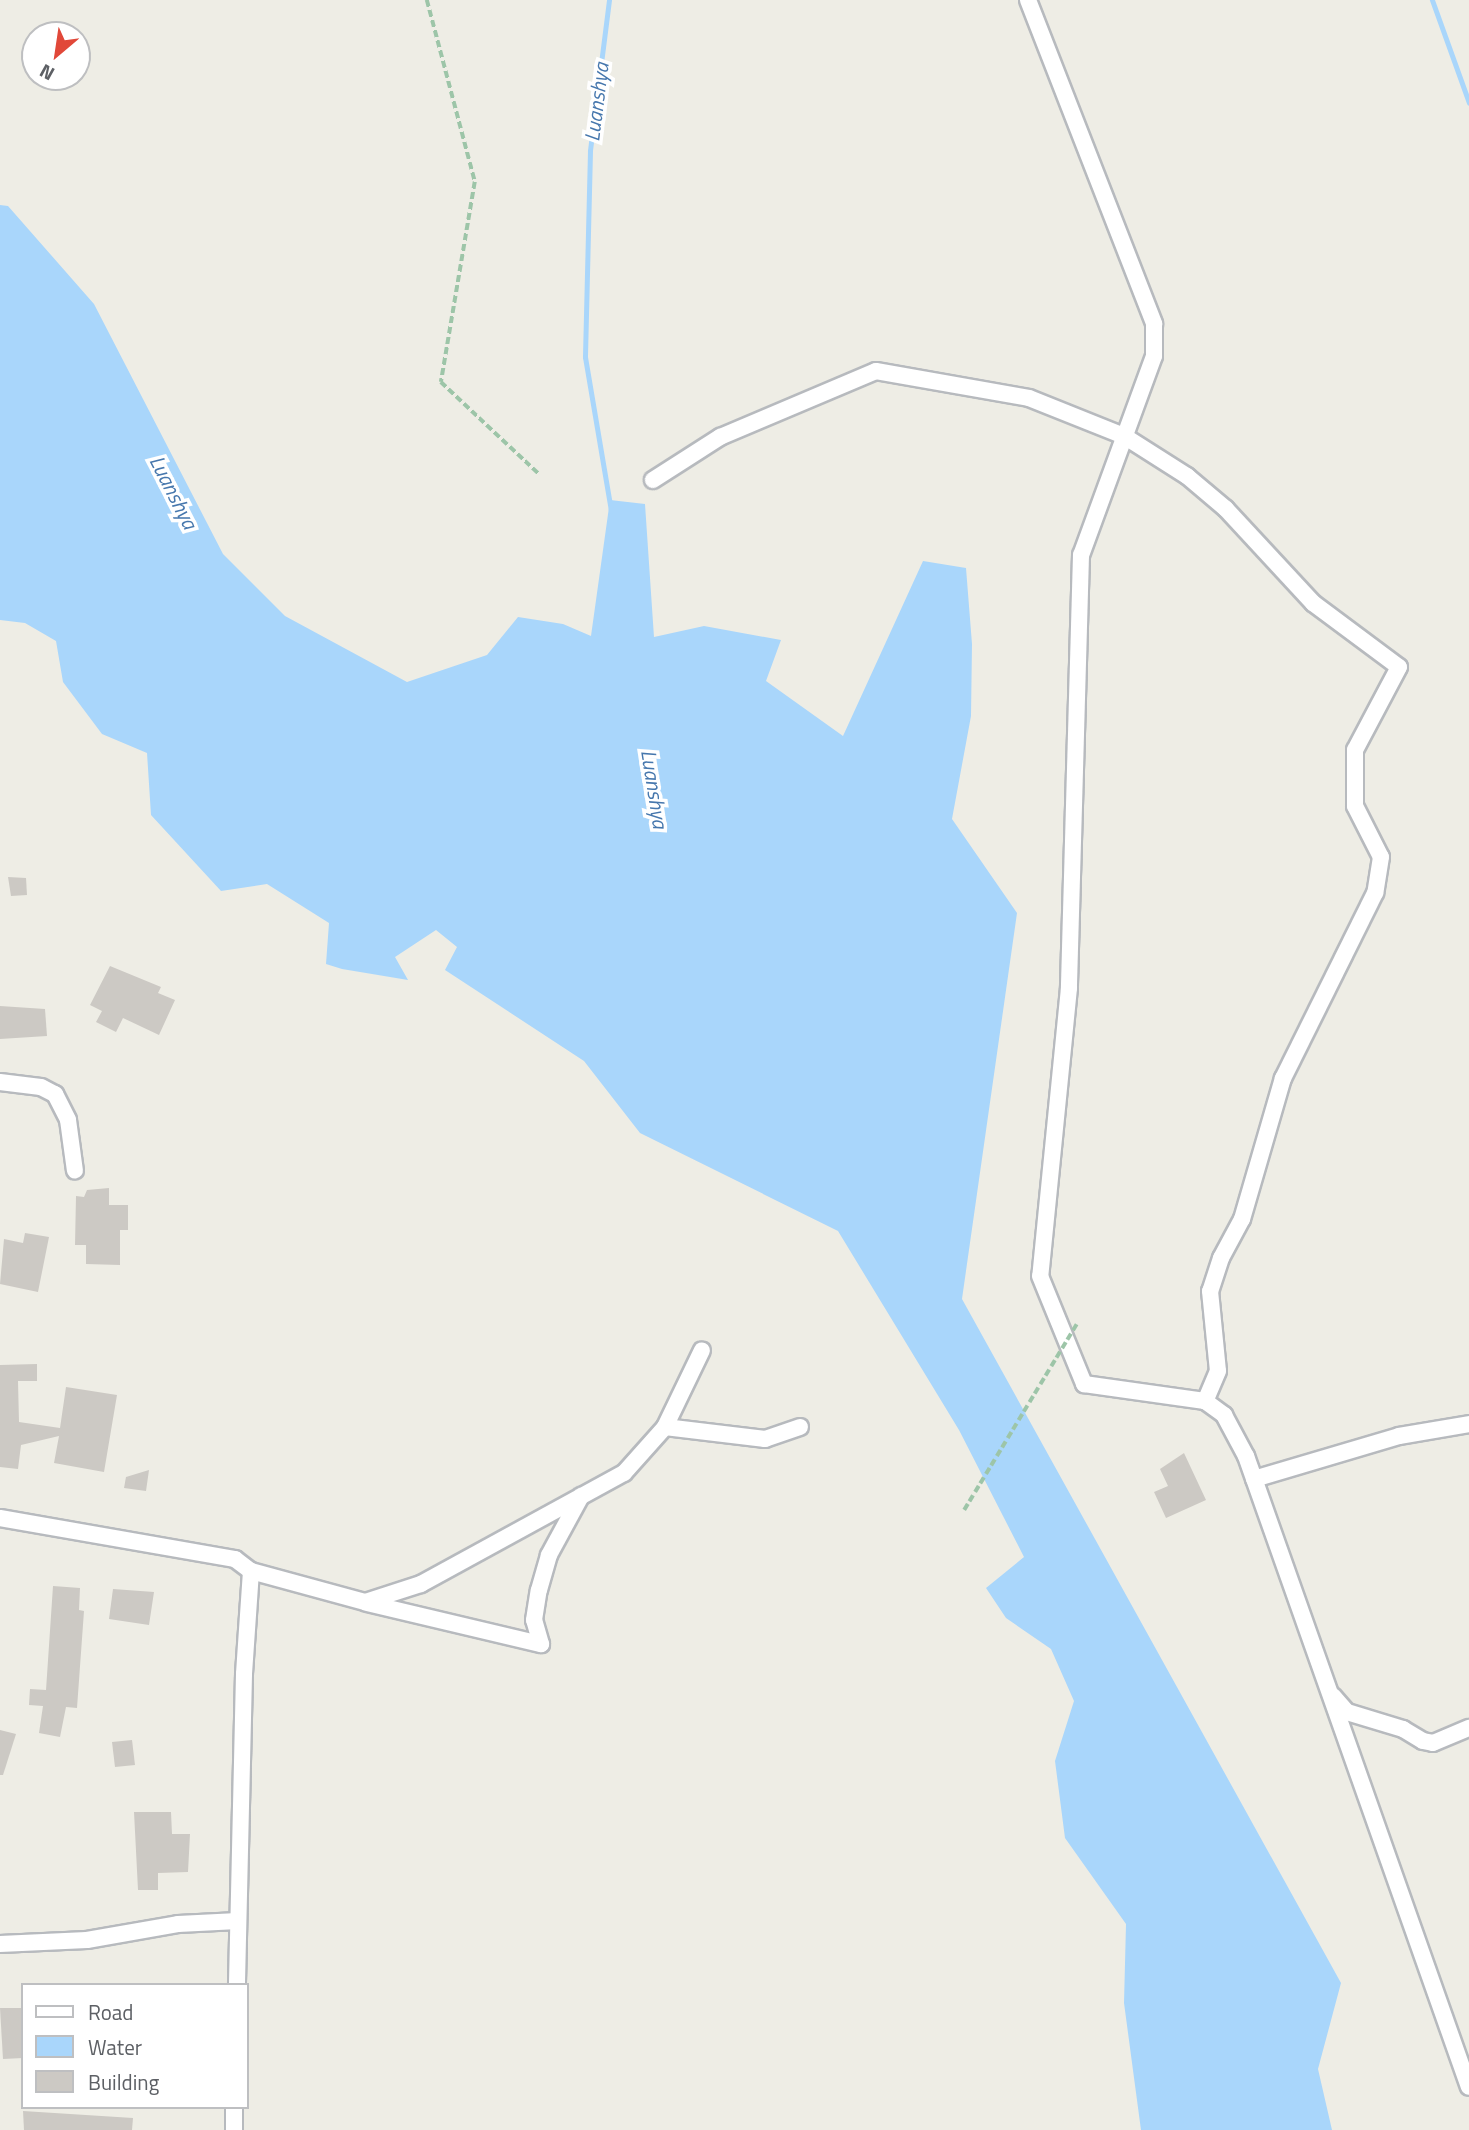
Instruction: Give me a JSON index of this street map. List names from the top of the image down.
{
  "water": ["Luanshya"],
  "legend": ["Road", "Water", "Building"],
  "north": "bottom left"
}
